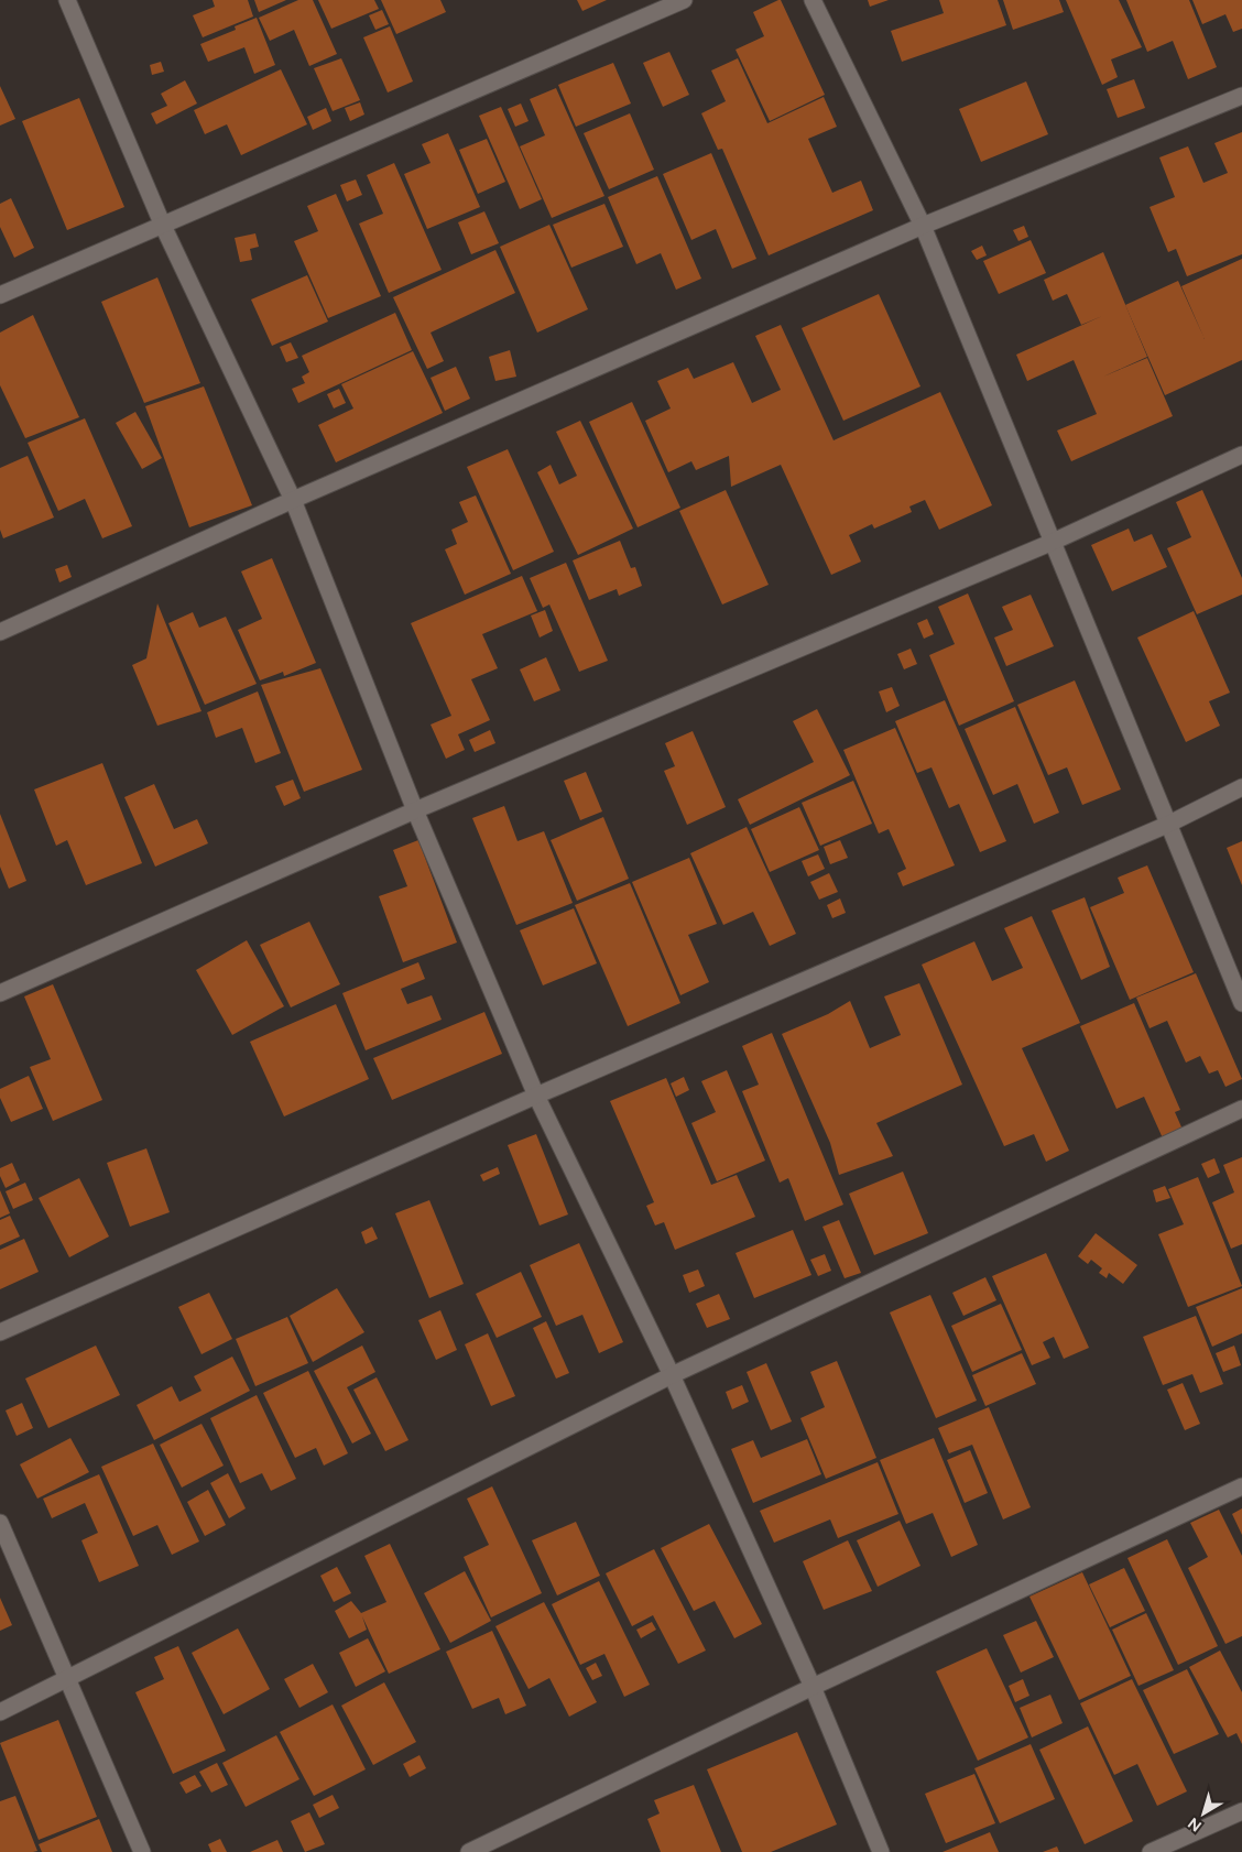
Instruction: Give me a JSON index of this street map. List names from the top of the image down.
{
  "north": "bottom left"
}
